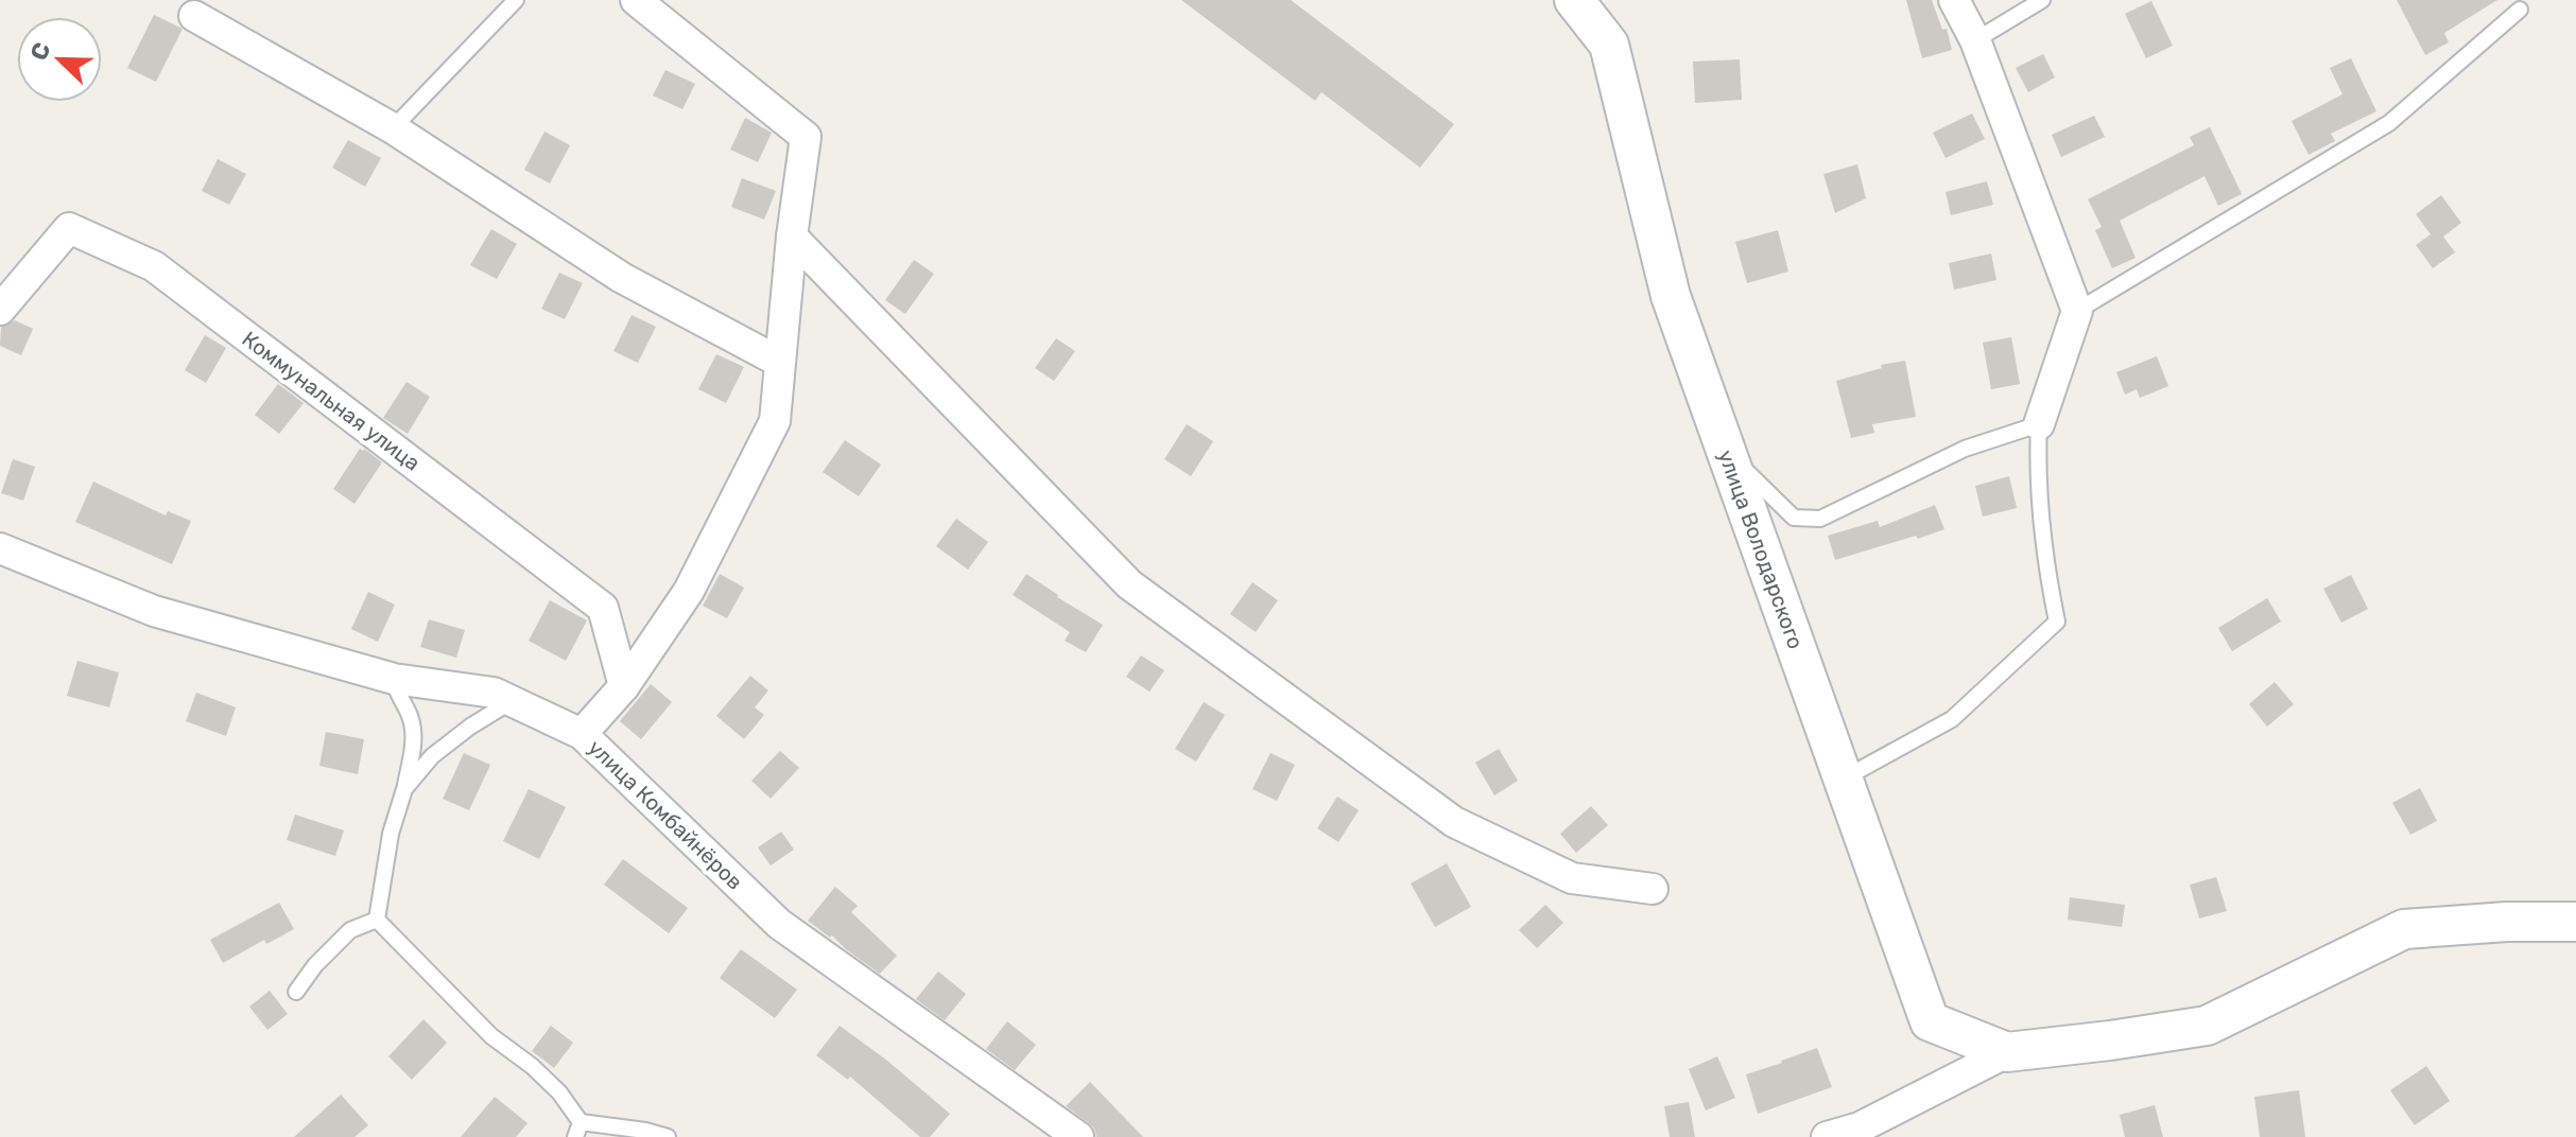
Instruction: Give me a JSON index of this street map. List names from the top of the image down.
{
  "streets": {
    "street": ["Коммунальная улица", "улица Володарского", "улица Комбайнёров"]
  },
  "north": "top left"
}
